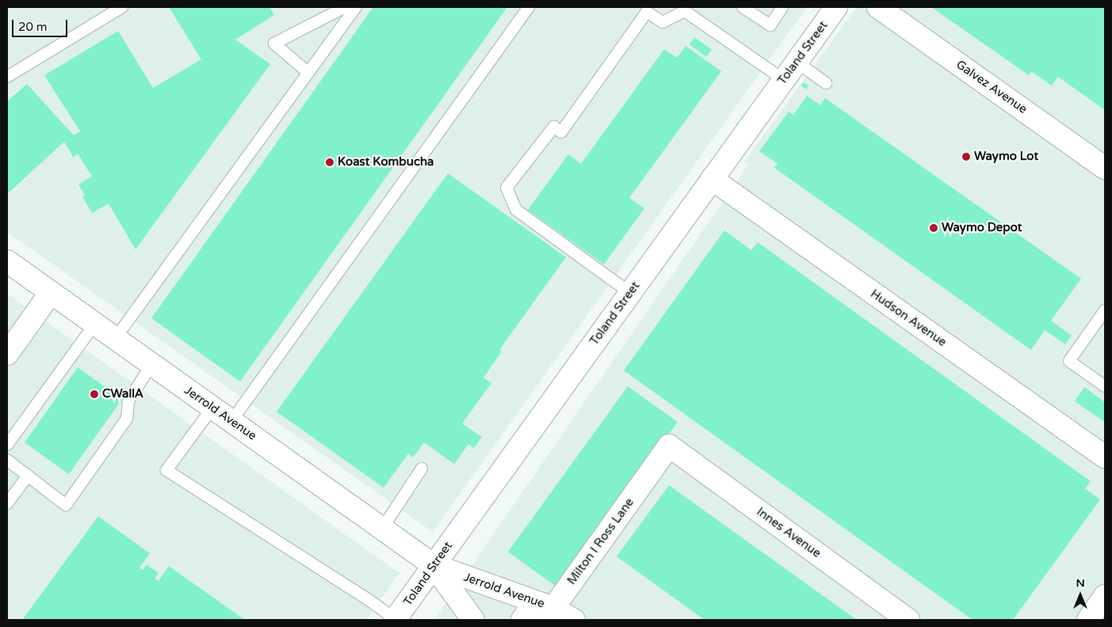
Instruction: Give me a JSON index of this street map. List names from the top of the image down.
{
  "streets": {
    "main road": [
      "Toland Street",
      "Galvez Avenue",
      "Hudson Avenue",
      "Jerrold Avenue",
      "Innes Avenue",
      "Milton I Ross Lane"
    ]
  },
  "crossings": [
    ["Toland Street", "Hudson Avenue"],
    ["Toland Street", "Jerrold Avenue"],
    ["Jerrold Avenue", "Milton I Ross Lane"],
    ["Innes Avenue", "Milton I Ross Lane"]
  ],
  "places": [
    "Waymo Lot",
    "Koast Kombucha",
    "Waymo Depot",
    "CWallA"
  ],
  "scale_bar": "20 m",
  "north": "top"
}
